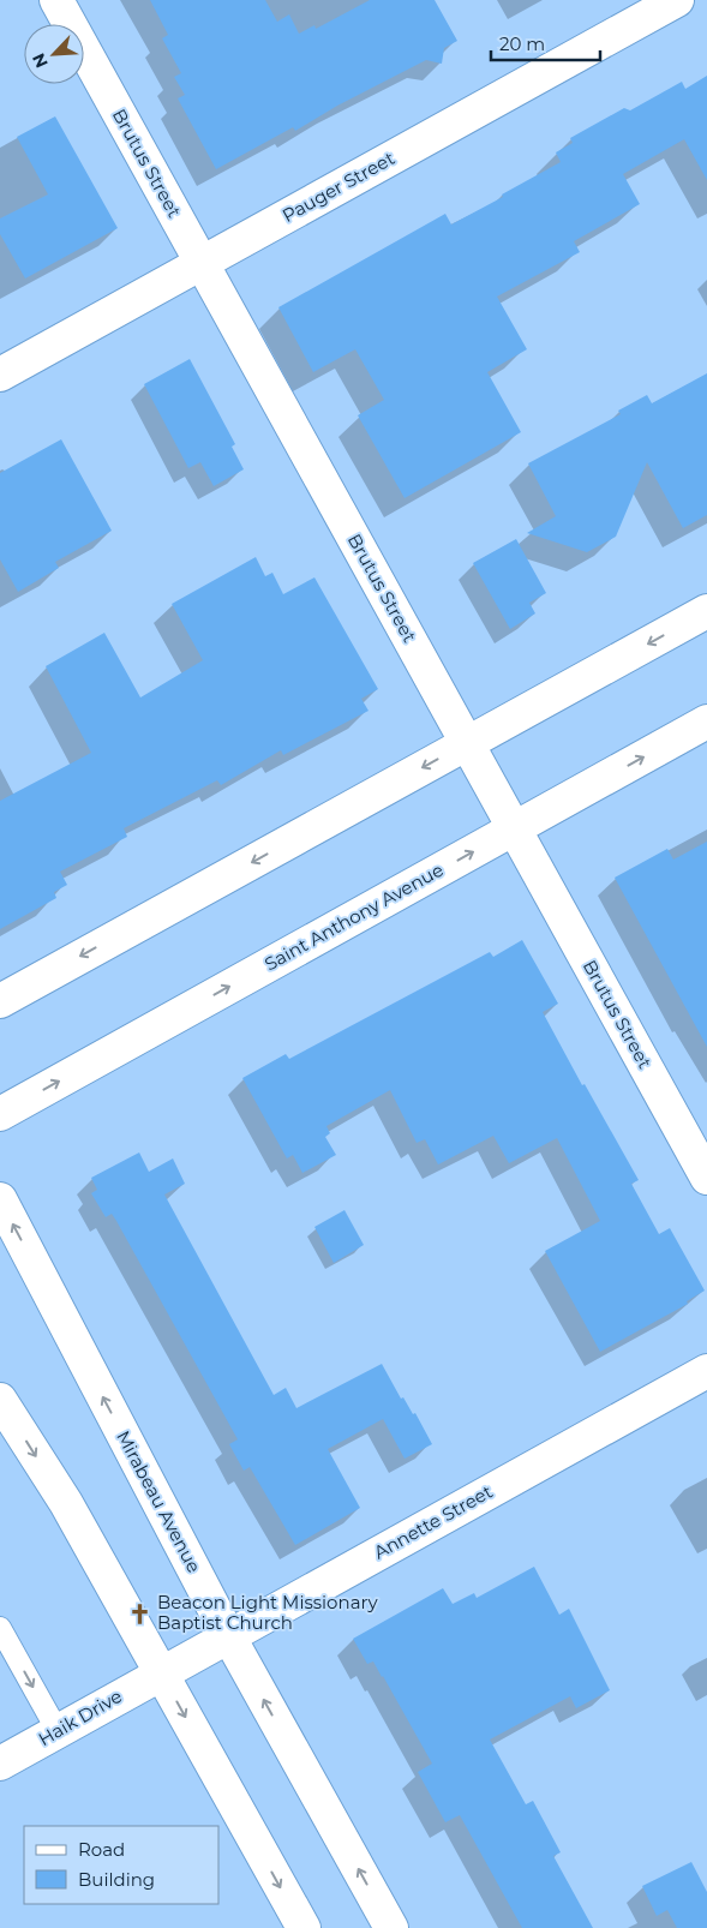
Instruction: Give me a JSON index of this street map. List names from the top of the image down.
{
  "streets": {
    "street": [
      "Brutus Street",
      "Pauger Street",
      "Saint Anthony Avenue",
      "Mirabeau Avenue",
      "Annette Street",
      "Haik Drive"
    ]
  },
  "crossings": [
    ["Brutus Street", "Pauger Street"],
    ["Brutus Street", "Saint Anthony Avenue"],
    ["Mirabeau Avenue", "Annette Street"],
    ["Annette Street", "Haik Drive"]
  ],
  "places": {
    "church": ["Beacon Light Missionary Baptist Church"]
  },
  "legend": ["Road", "Building"],
  "scale_bar": "20 m",
  "north": "bottom left"
}
